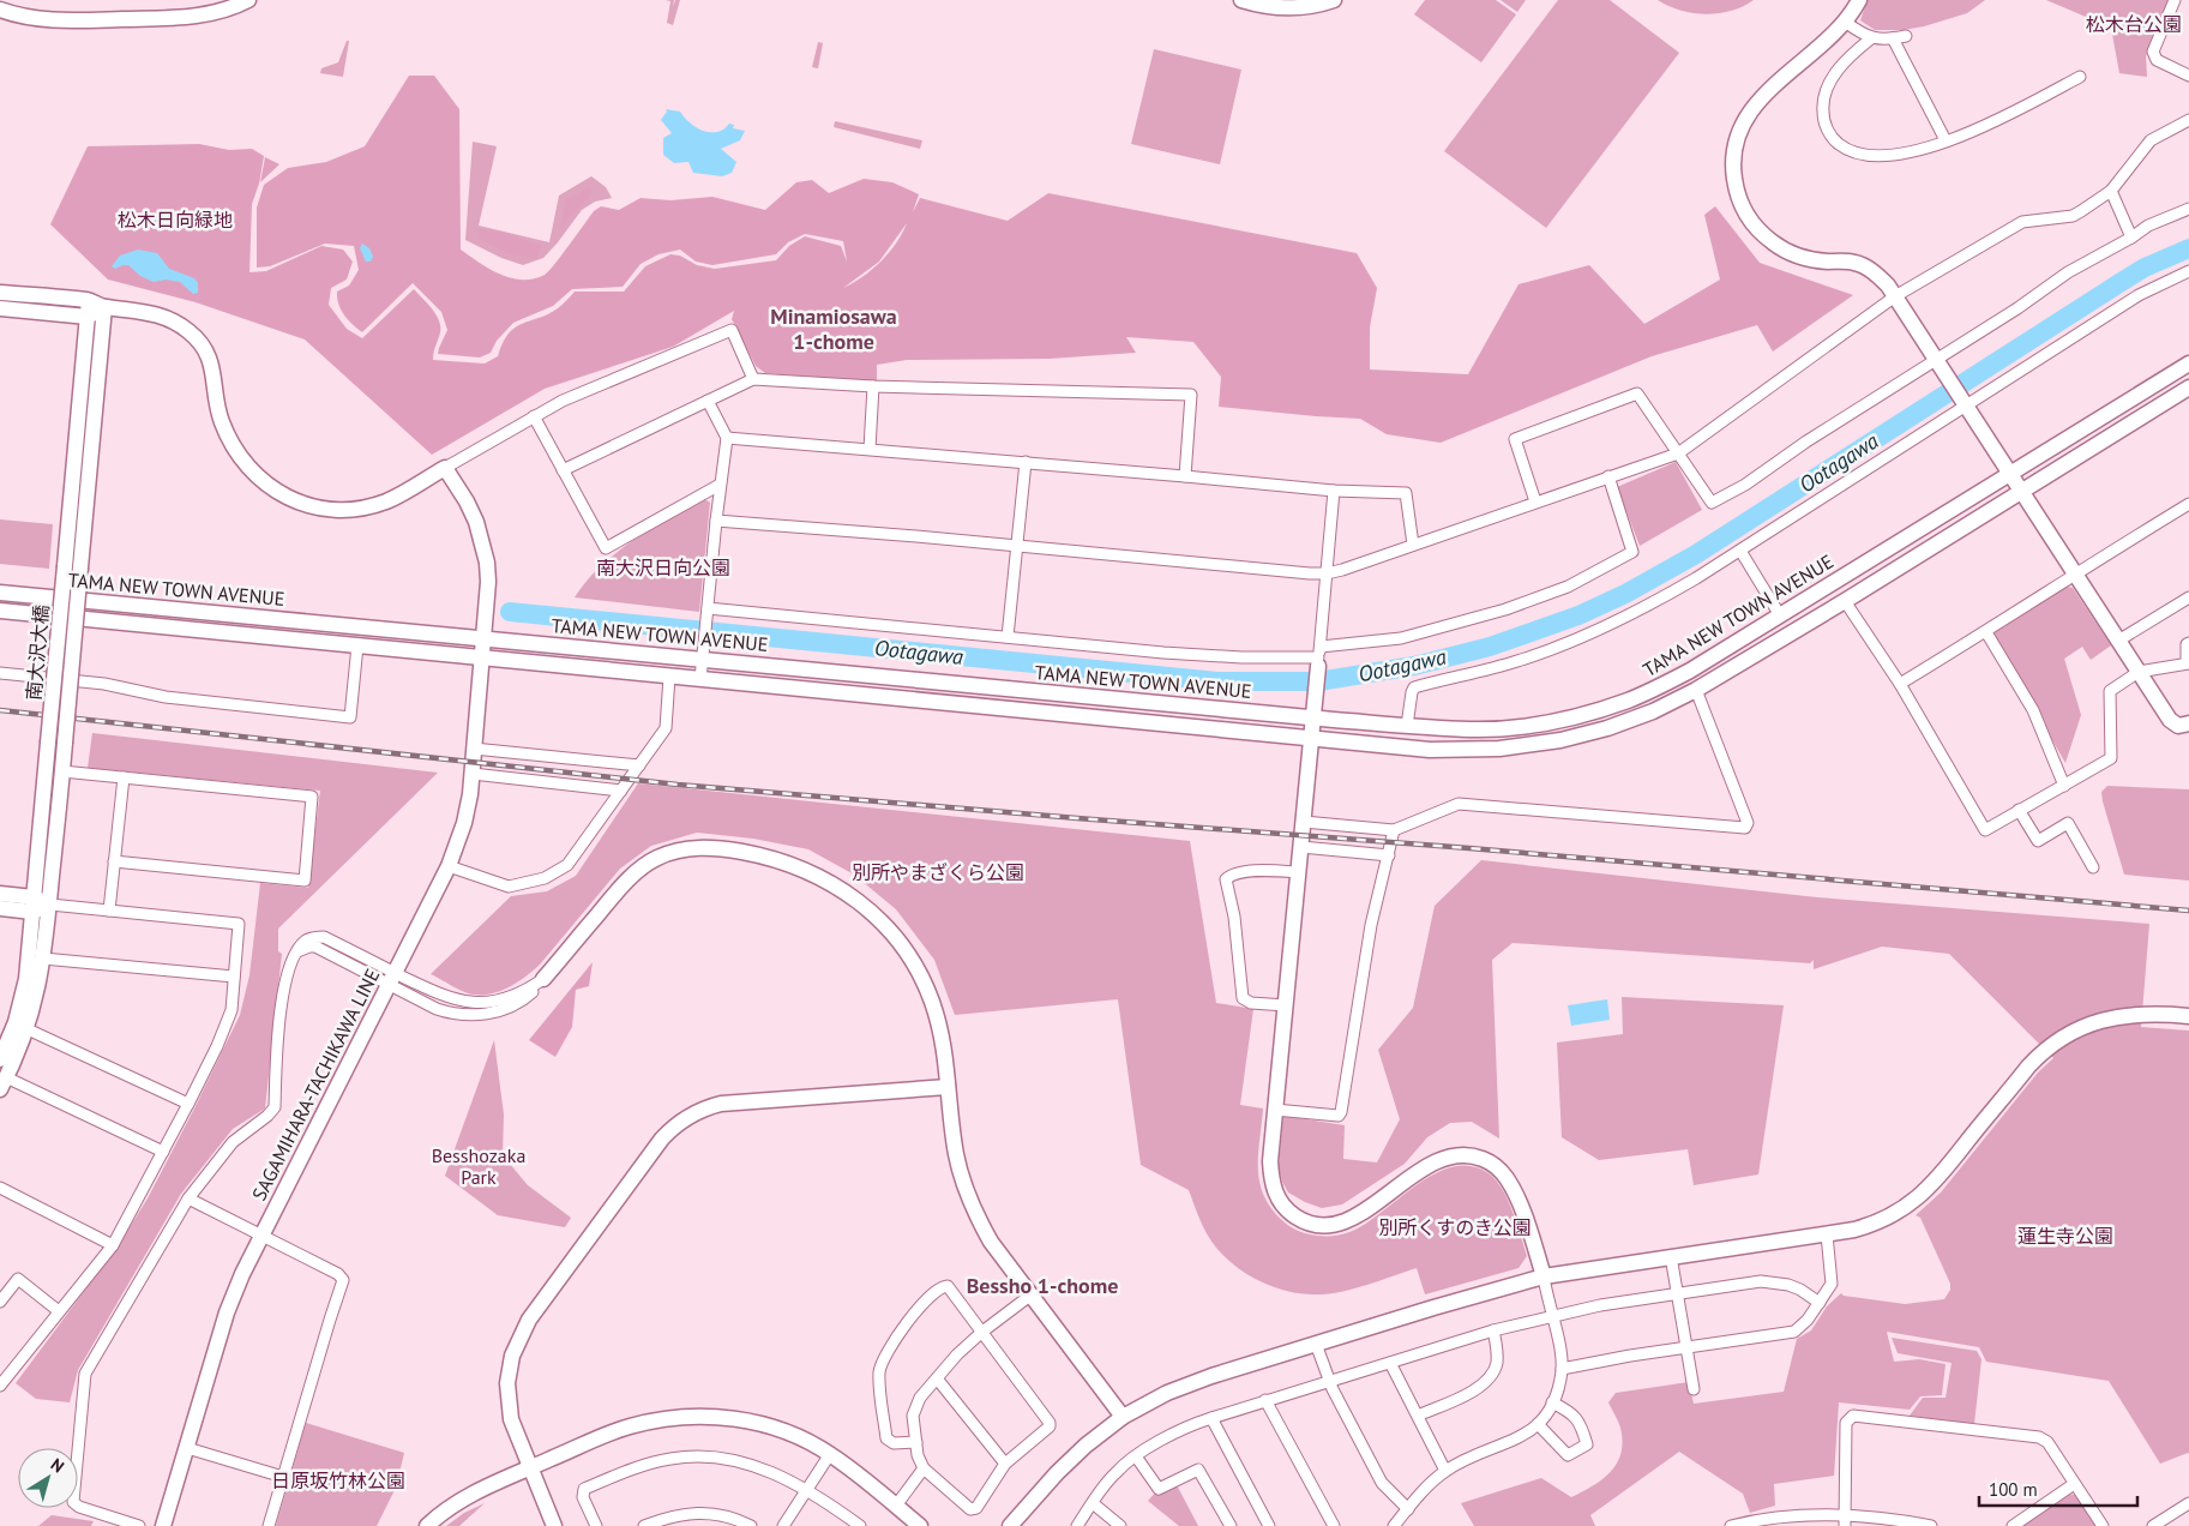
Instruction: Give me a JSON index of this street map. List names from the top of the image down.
{
  "streets": {
    "street": ["TAMA NEW TOWN AVENUE", "南大沢大橋", "SAGAMIHARA-TACHIKAWA LINE"]
  },
  "crossings": [
    ["TAMA NEW TOWN AVENUE", "SAGAMIHARA-TACHIKAWA LINE"]
  ],
  "districts": ["Minamiosawa 1-chome", "Bessho 1-chome"],
  "water": ["Ootagawa"],
  "parks": [
    "松木台公園",
    "松木日向緑地",
    "南大沢日向公園",
    "別所やまざくら公園",
    "Besshozaka Park",
    "別所くすのき公園",
    "蓮生寺公園",
    "日原坂竹林公園"
  ],
  "scale_bar": "100 m",
  "north": "top right"
}
